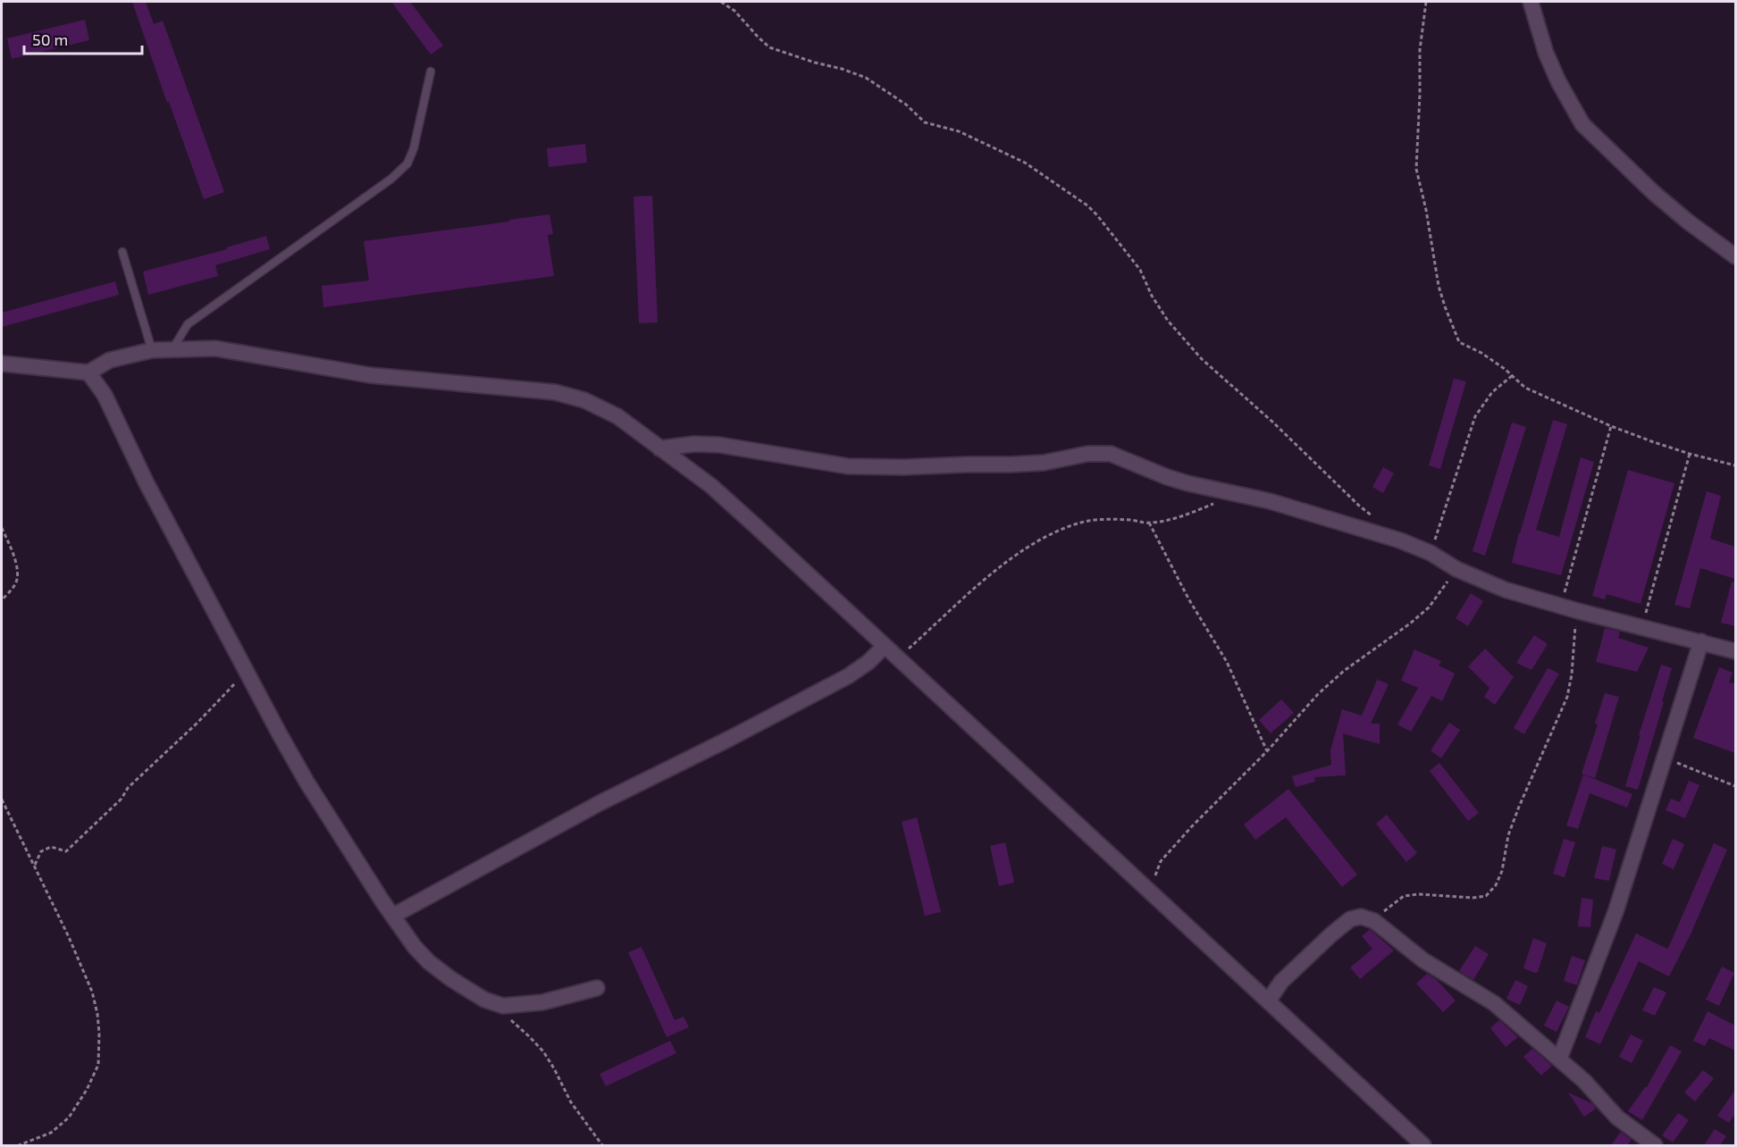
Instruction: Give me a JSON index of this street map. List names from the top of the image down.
{
  "scale_bar": "50 m"
}
